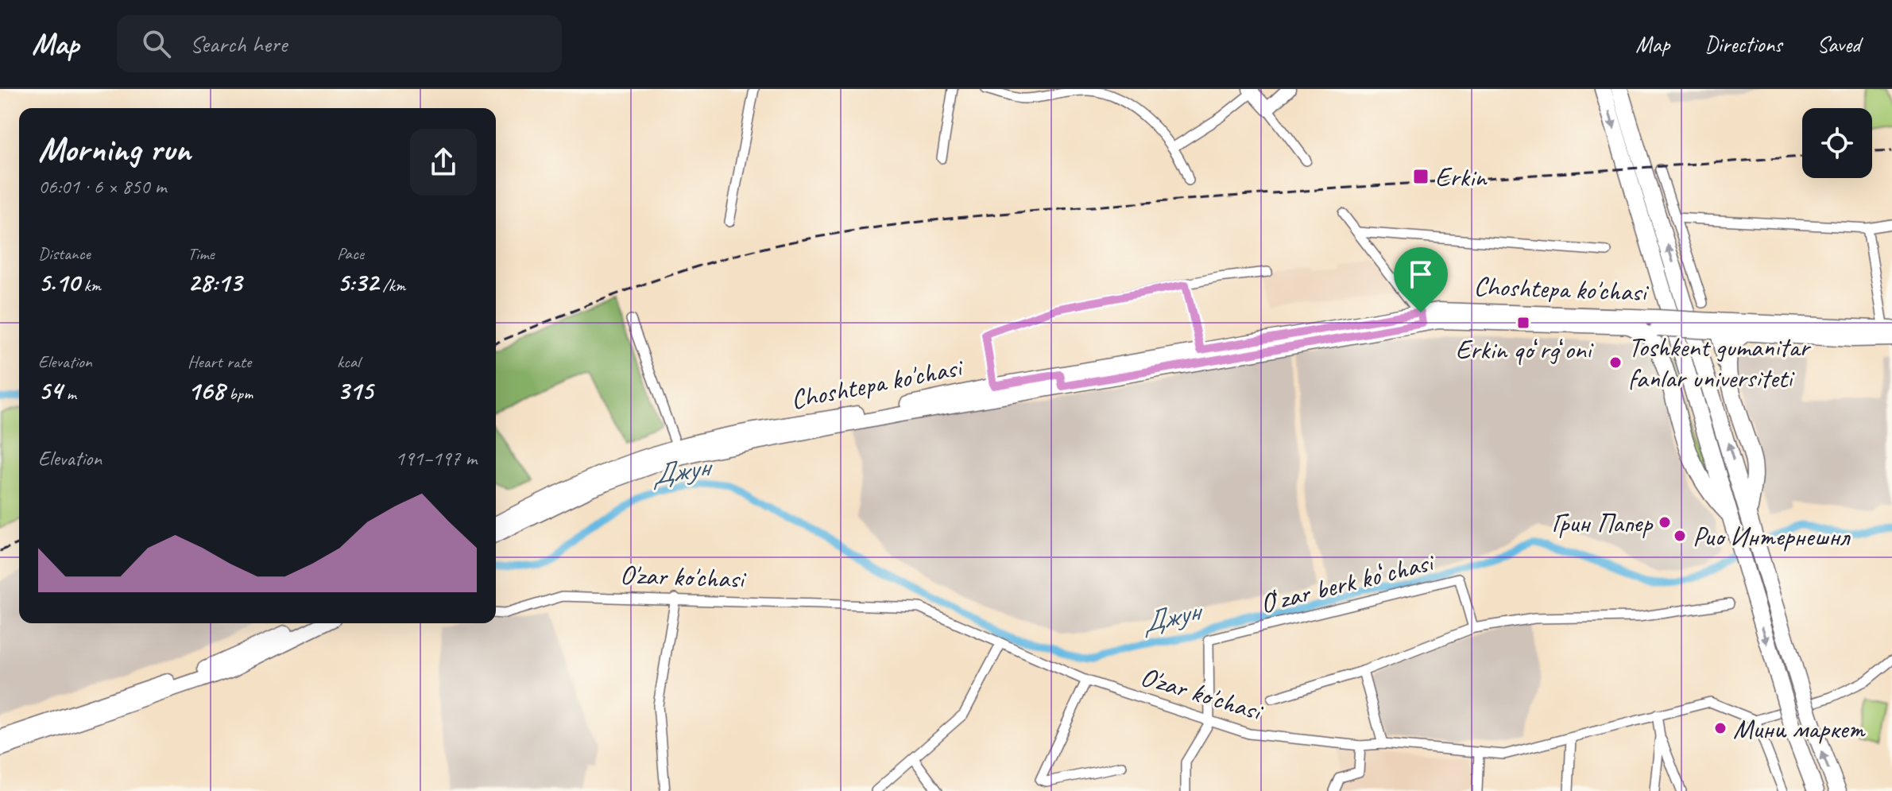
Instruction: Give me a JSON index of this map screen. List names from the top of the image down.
{
  "streets": {
    "main road": ["Choshtepa ko'chasi"],
    "street": ["O'zar ko'chasi", "Oʻzar berk koʻchasi"]
  },
  "crossings": [
    ["O'zar ko'chasi", "Oʻzar berk koʻchasi"]
  ],
  "water": ["Джун"],
  "places": {
    "transit": ["Erkin", "Erkin qoʻrgʻoni"],
    "other": [
      "Toshkent gumanitar fanlar universiteti",
      "Грин Папер",
      "Рио Интернешнл",
      "Мини маркет"
    ]
  },
  "page": {
    "header": "Map",
    "search": "Search here",
    "nav": ["Map", "Directions", "Saved"],
    "heading": ["Morning run", "06:01 · 6 × 850 m"],
    "stats": [
      ["Distance", "5.10 km"],
      ["Time", "28:13"],
      ["Pace", "5:32 /km"],
      ["Elevation", "54 m"],
      ["Heart rate", "168 bpm"],
      ["kcal", "315"]
    ],
    "chart": ["Elevation", "191–197 m"]
  }
}
